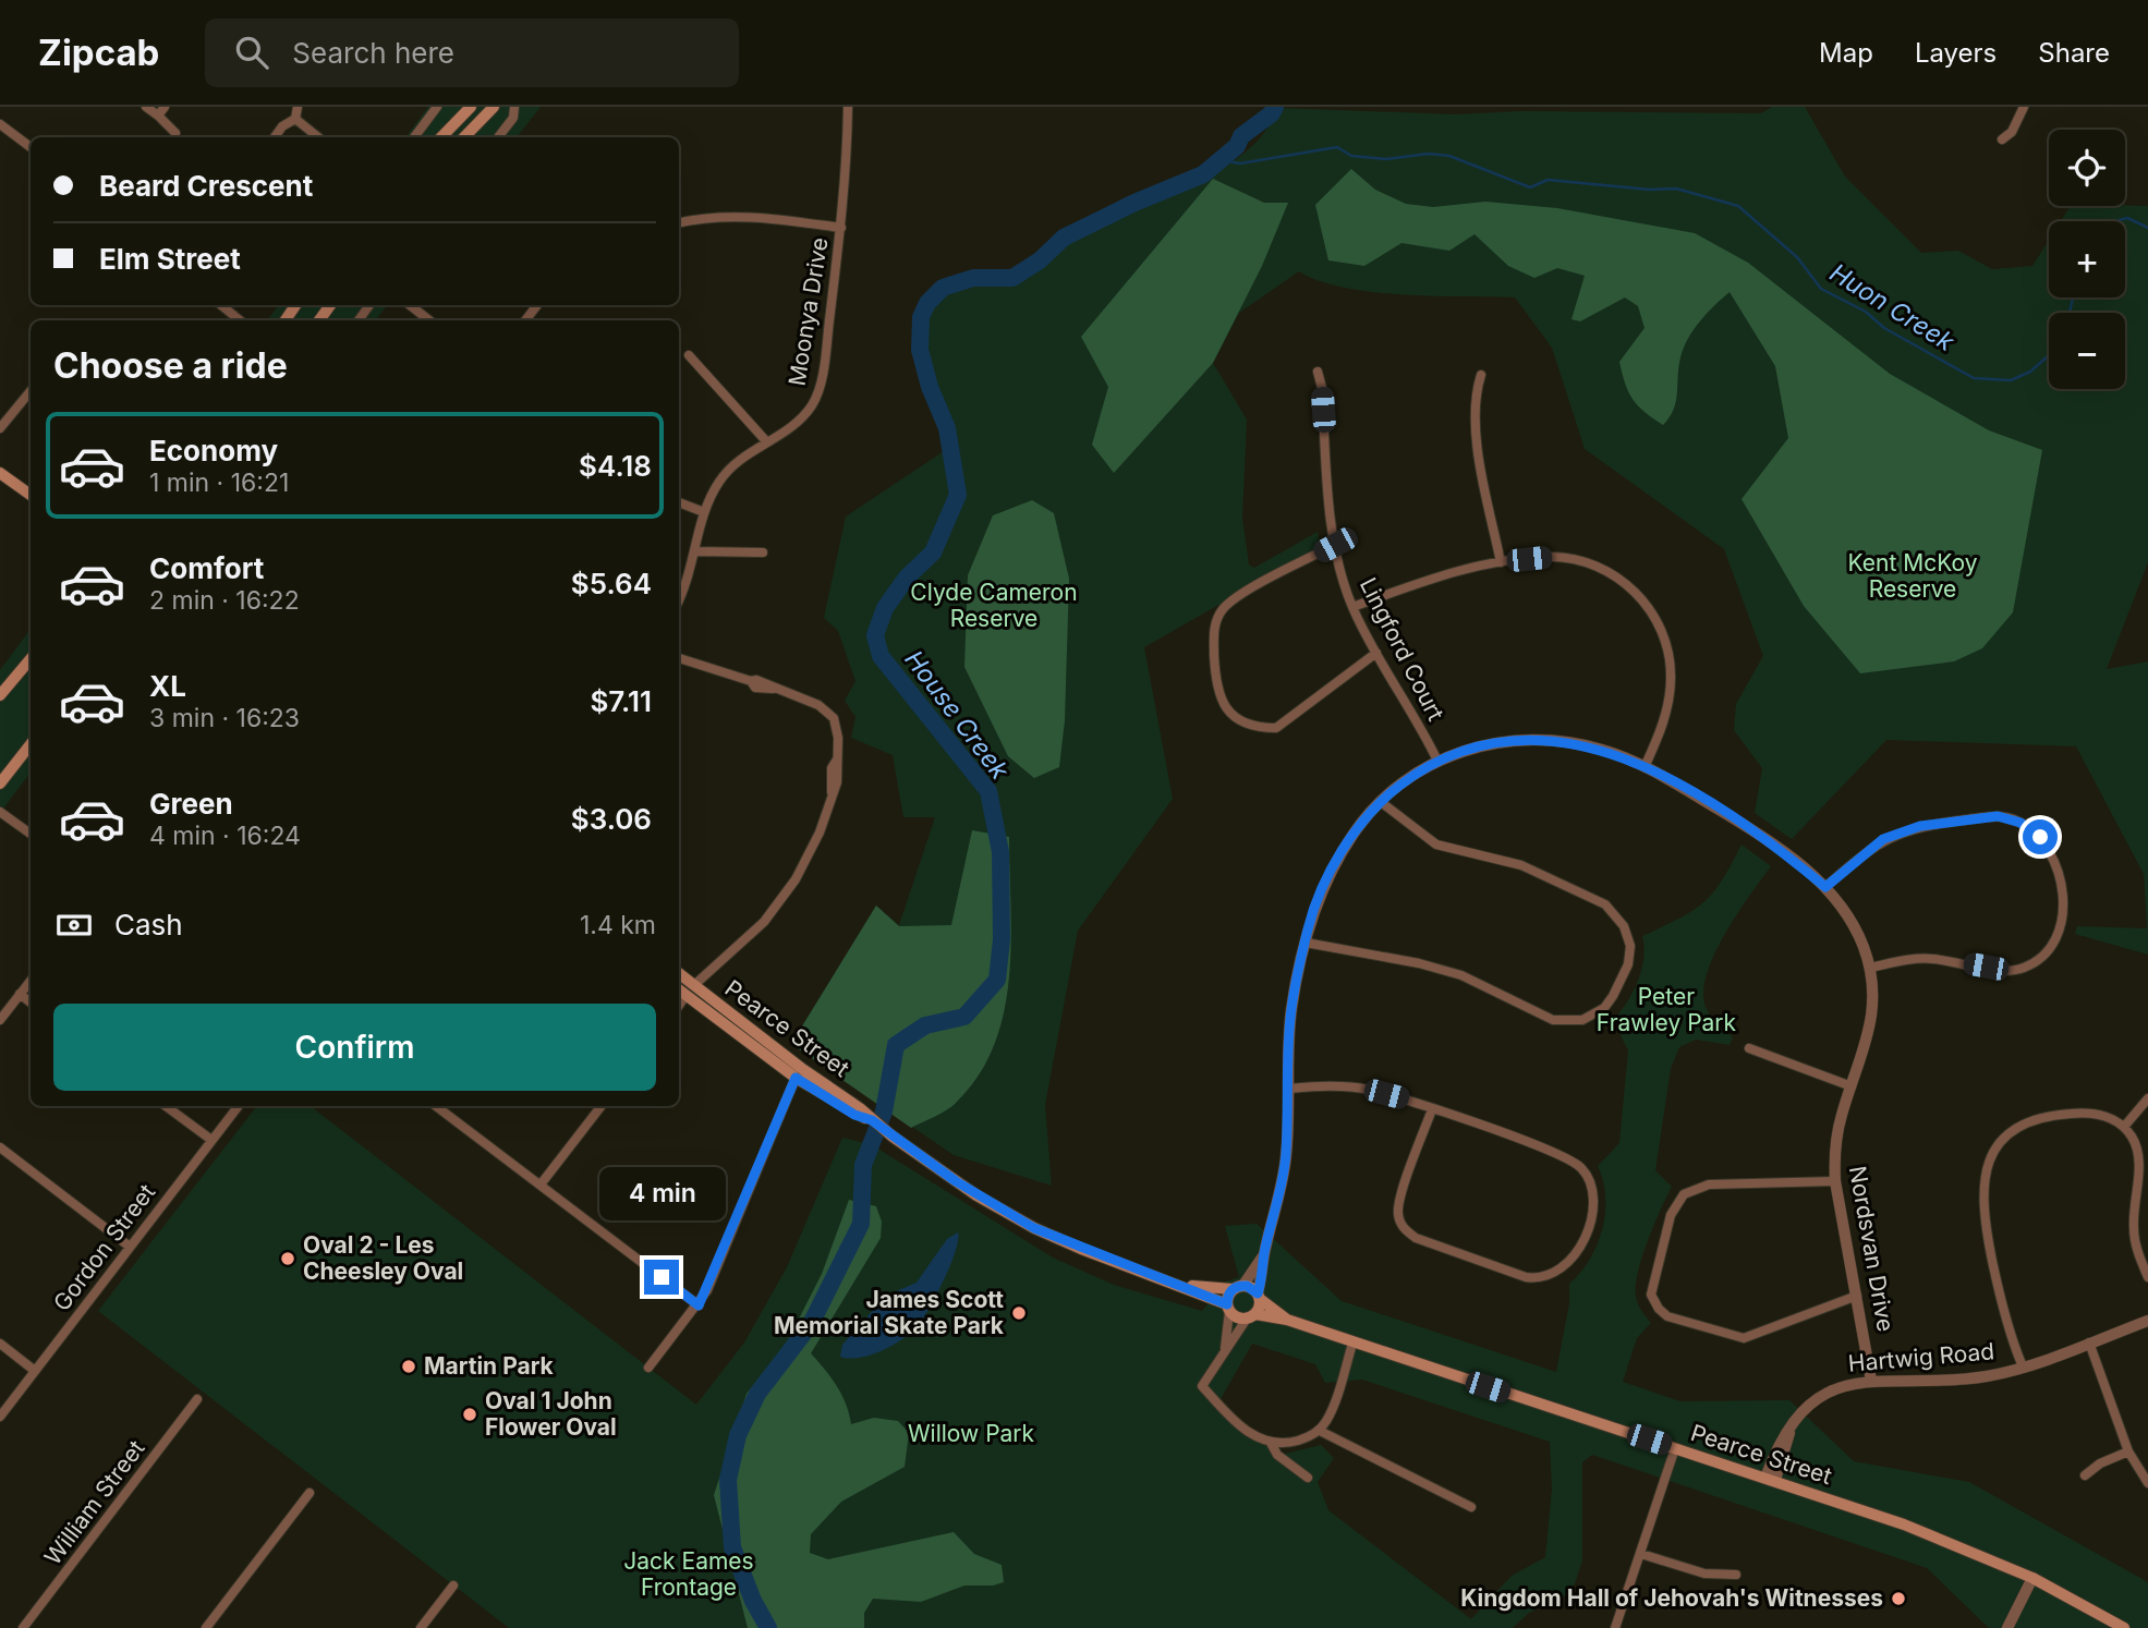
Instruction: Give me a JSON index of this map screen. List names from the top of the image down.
{
  "streets": {
    "main road": ["Pearce Street"],
    "street": [
      "Moonya Drive",
      "Lingford Court",
      "Gordon Street",
      "Nordsvan Drive",
      "Hartwig Road",
      "William Street"
    ]
  },
  "crossings": [
    ["Lingford Court", "Nordsvan Drive"],
    ["Pearce Street", "Nordsvan Drive"],
    ["Pearce Street", "Hartwig Road"],
    ["Nordsvan Drive", "Hartwig Road"]
  ],
  "water": ["Huon Creek", "House Creek"],
  "parks": [
    "Kent McKoy Reserve",
    "Clyde Cameron Reserve",
    "Peter Frawley Park",
    "Willow Park",
    "Jack Eames Frontage"
  ],
  "places": [
    "Oval 2 - Les Cheesley Oval",
    "James Scott Memorial Skate Park",
    "Martin Park",
    "Oval 1 John Flower Oval",
    "Kingdom Hall of Jehovah's Witnesses"
  ],
  "page": {
    "header": "Zipcab",
    "search": "Search here",
    "nav": ["Map", "Layers", "Share"],
    "map_buttons": ["+", "−"],
    "banner": ["Beard Crescent", "Elm Street"],
    "heading": "Choose a ride",
    "list": [
      {
        "name": "Economy",
        "note": "1 min · 16:21",
        "value": "$4.18"
      },
      {
        "name": "Comfort",
        "note": "2 min · 16:22",
        "value": "$5.64"
      },
      {
        "name": "XL",
        "note": "3 min · 16:23",
        "value": "$7.11"
      },
      {
        "name": "Green",
        "note": "4 min · 16:24",
        "value": "$3.06"
      }
    ],
    "pay": ["Cash", "1.4 km"],
    "buttons": "Confirm",
    "bubble": "4 min"
  }
}
